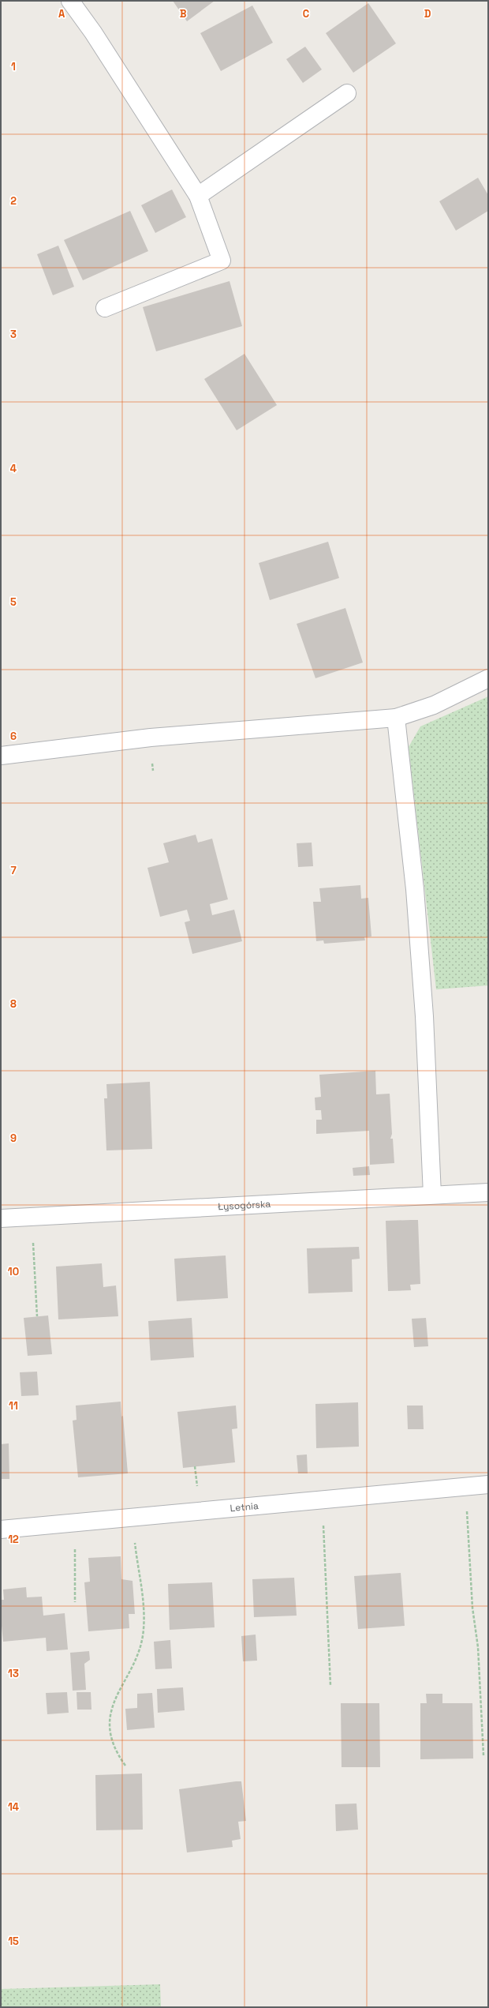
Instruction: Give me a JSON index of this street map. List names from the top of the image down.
{
  "streets": {
    "street": ["Łysogórska", "Letnia"]
  },
  "grid": {
    "columns": [
      "A",
      "B",
      "C",
      "D"
    ],
    "rows": [
      "1",
      "2",
      "3",
      "4",
      "5",
      "6",
      "7",
      "8",
      "9",
      "10",
      "11",
      "12",
      "13",
      "14",
      "15"
    ]
  }
}
